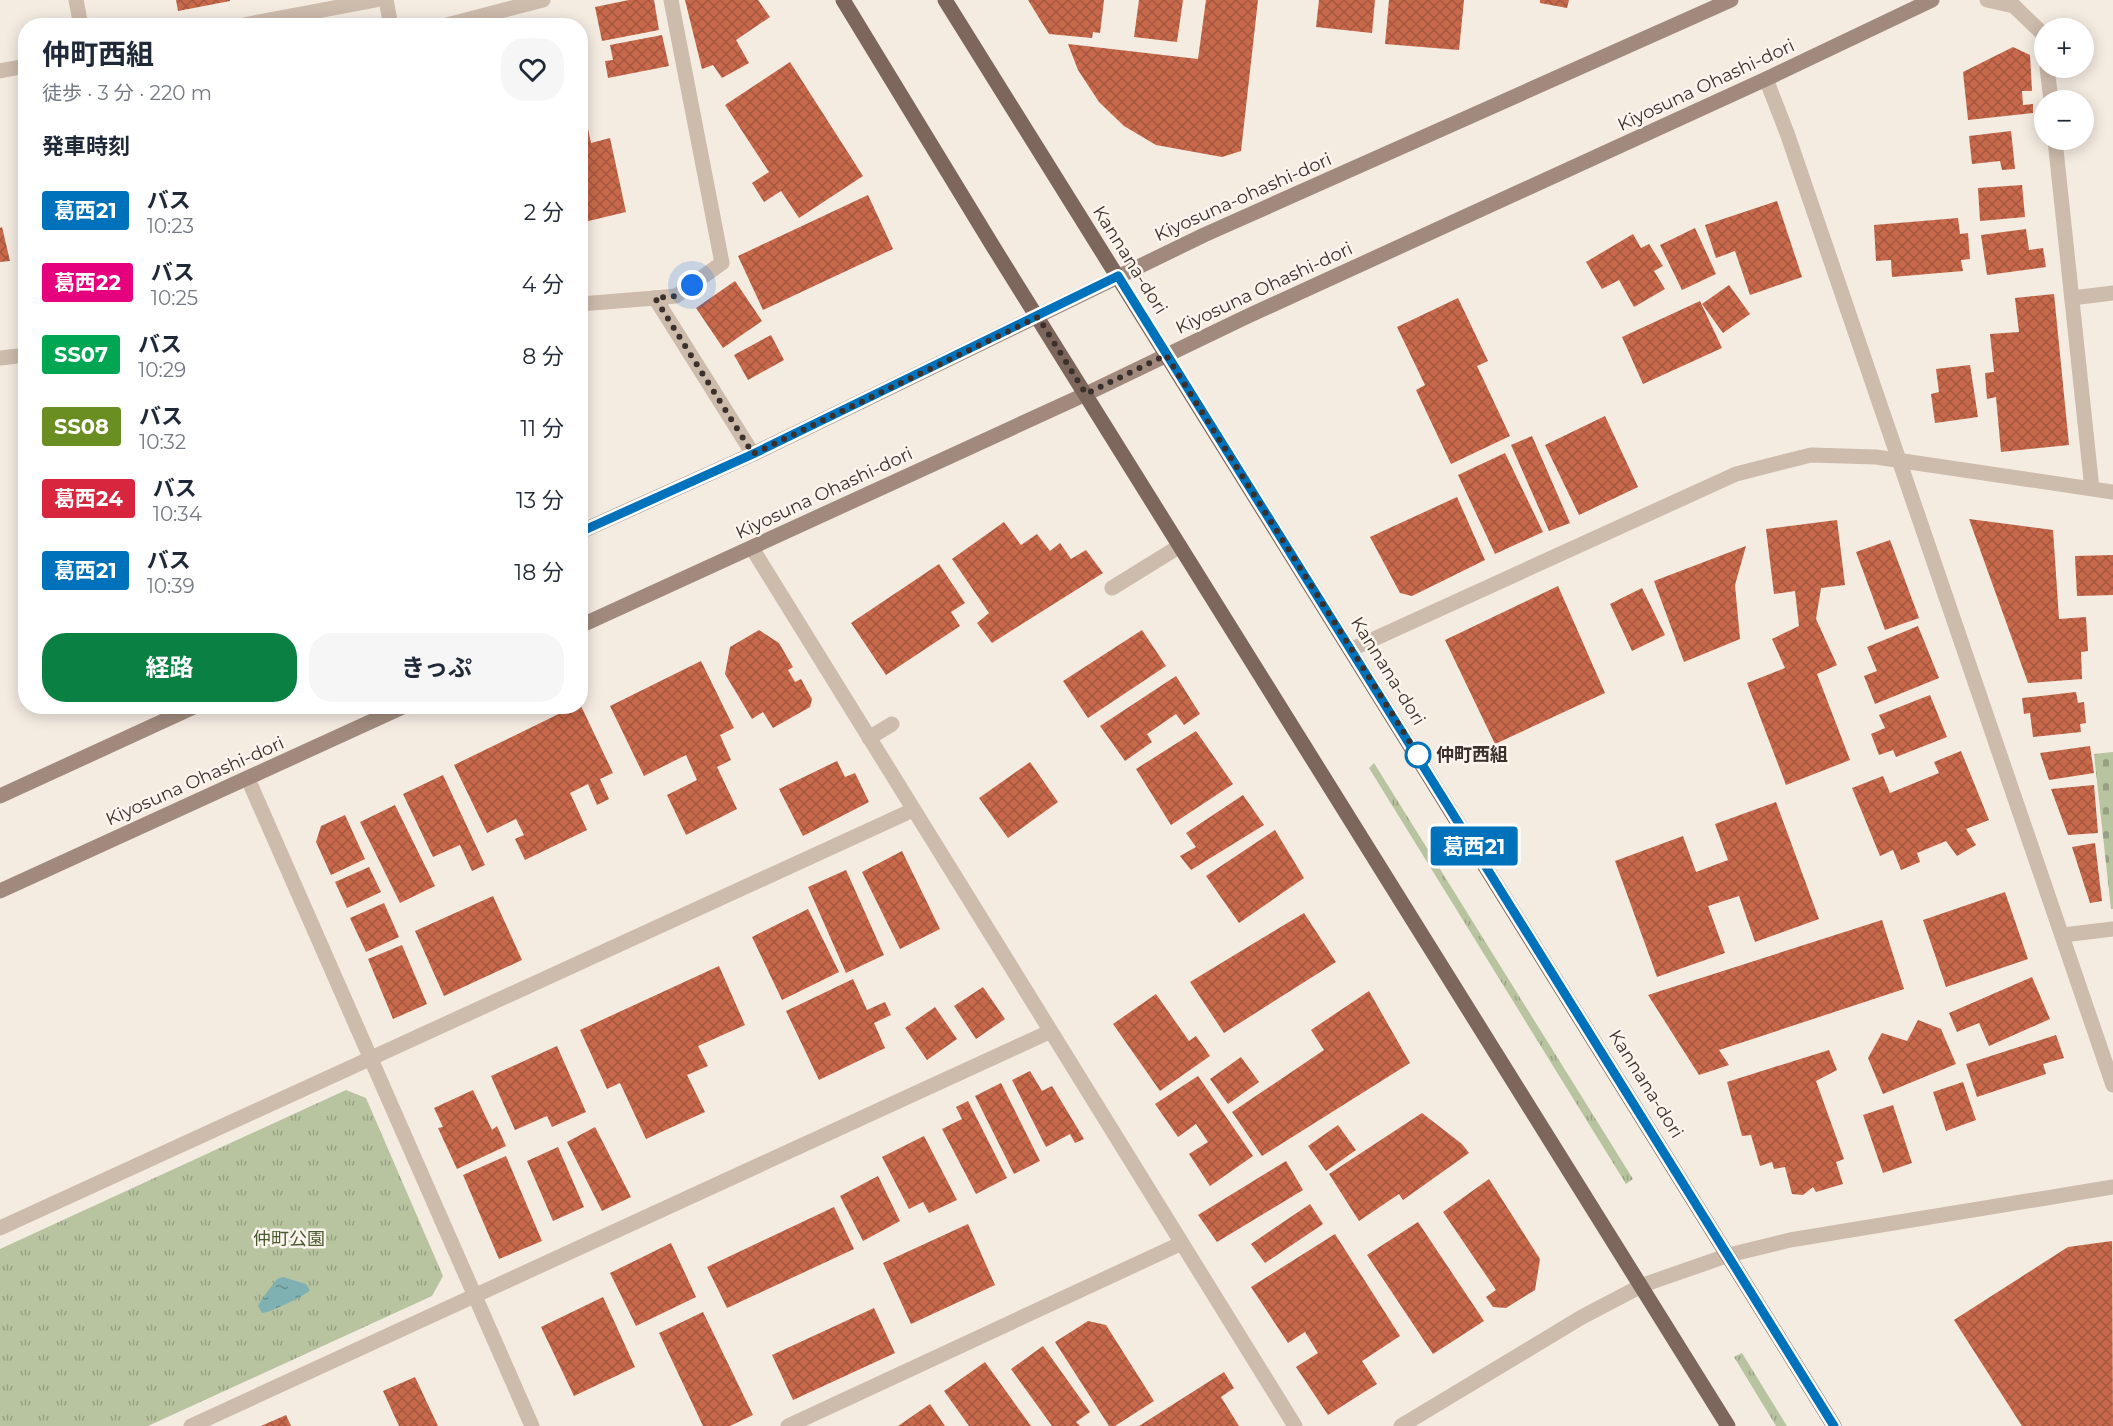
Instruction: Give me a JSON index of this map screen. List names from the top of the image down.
{
  "streets": {
    "main road": ["Kiyosuna Ohashi-dori", "Kiyosuna-ohashi-dori", "Kannana-dori"]
  },
  "crossings": [
    ["Kiyosuna Ohashi-dori", "Kannana-dori"],
    ["Kiyosuna-ohashi-dori", "Kannana-dori"]
  ],
  "parks": ["仲町公園"],
  "places": ["仲町西組"],
  "lines": ["bus line 葛西21"],
  "page": {
    "on_map": "葛西21",
    "map_buttons": ["+", "−"],
    "heading": [
      ["仲町西組", "徒歩 · 3 分 · 220 m"],
      "発車時刻"
    ],
    "list": [
      {
        "mark": "葛西21",
        "name": "バス",
        "note": "10:23",
        "value": "2 分"
      },
      {
        "mark": "葛西22",
        "name": "バス",
        "note": "10:25",
        "value": "4 分"
      },
      {
        "mark": "SS07",
        "name": "バス",
        "note": "10:29",
        "value": "8 分"
      },
      {
        "mark": "SS08",
        "name": "バス",
        "note": "10:32",
        "value": "11 分"
      },
      {
        "mark": "葛西24",
        "name": "バス",
        "note": "10:34",
        "value": "13 分"
      },
      {
        "mark": "葛西21",
        "name": "バス",
        "note": "10:39",
        "value": "18 分"
      }
    ],
    "buttons": ["経路", "きっぷ"]
  }
}
